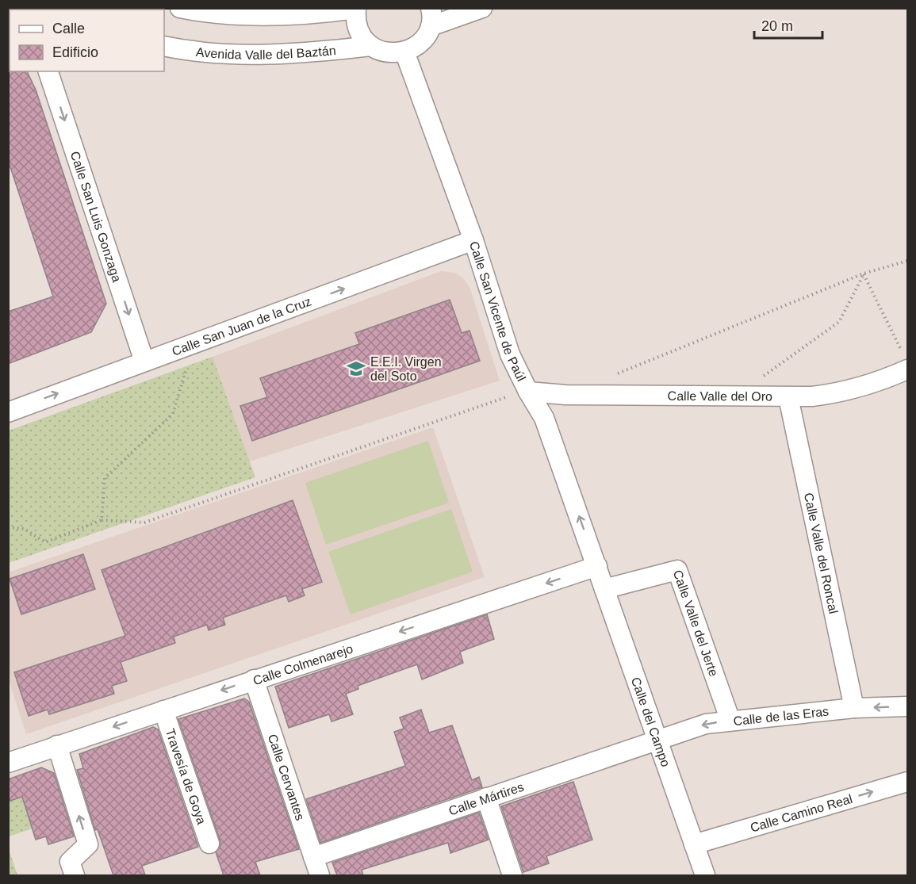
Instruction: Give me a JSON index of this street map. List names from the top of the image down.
{
  "streets": {
    "street": [
      "Avenida Valle del Baztán",
      "Calle San Luis Gonzaga",
      "Calle San Vicente de Paúl",
      "Calle San Juan de la Cruz",
      "Calle Valle del Oro",
      "Calle Valle del Roncal",
      "Calle Valle del Jerte",
      "Calle Colmenarejo",
      "Calle de las Eras",
      "Calle del Campo",
      "Travesía de Goya",
      "Calle Cervantes",
      "Calle Mártires",
      "Calle Camino Real"
    ]
  },
  "crossings": [
    ["Calle San Luis Gonzaga", "Calle San Juan de la Cruz"],
    ["Calle San Vicente de Paúl", "Calle San Juan de la Cruz"],
    ["Calle San Vicente de Paúl", "Calle Valle del Oro"],
    ["Calle San Vicente de Paúl", "Calle Colmenarejo"],
    ["Calle San Vicente de Paúl", "Calle del Campo"],
    ["Calle Valle del Oro", "Calle Valle del Roncal"],
    ["Calle Valle del Roncal", "Calle de las Eras"],
    ["Calle Valle del Jerte", "Calle de las Eras"],
    ["Calle Valle del Jerte", "Calle del Campo"],
    ["Calle Colmenarejo", "Calle del Campo"],
    ["Calle Colmenarejo", "Travesía de Goya"],
    ["Calle Colmenarejo", "Calle Cervantes"],
    ["Calle de las Eras", "Calle del Campo"],
    ["Calle de las Eras", "Calle Mártires"],
    ["Calle del Campo", "Calle Mártires"],
    ["Calle del Campo", "Calle Camino Real"],
    ["Calle Cervantes", "Calle Mártires"]
  ],
  "one_way": [
    "Calle San Luis Gonzaga",
    "Calle San Juan de la Cruz",
    "Calle Colmenarejo",
    "Calle de las Eras",
    "Calle Camino Real"
  ],
  "places": {
    "school or university": ["E.E.I. Virgen del Soto"]
  },
  "legend": ["Calle", "Edificio"],
  "scale_bar": "20 m"
}
